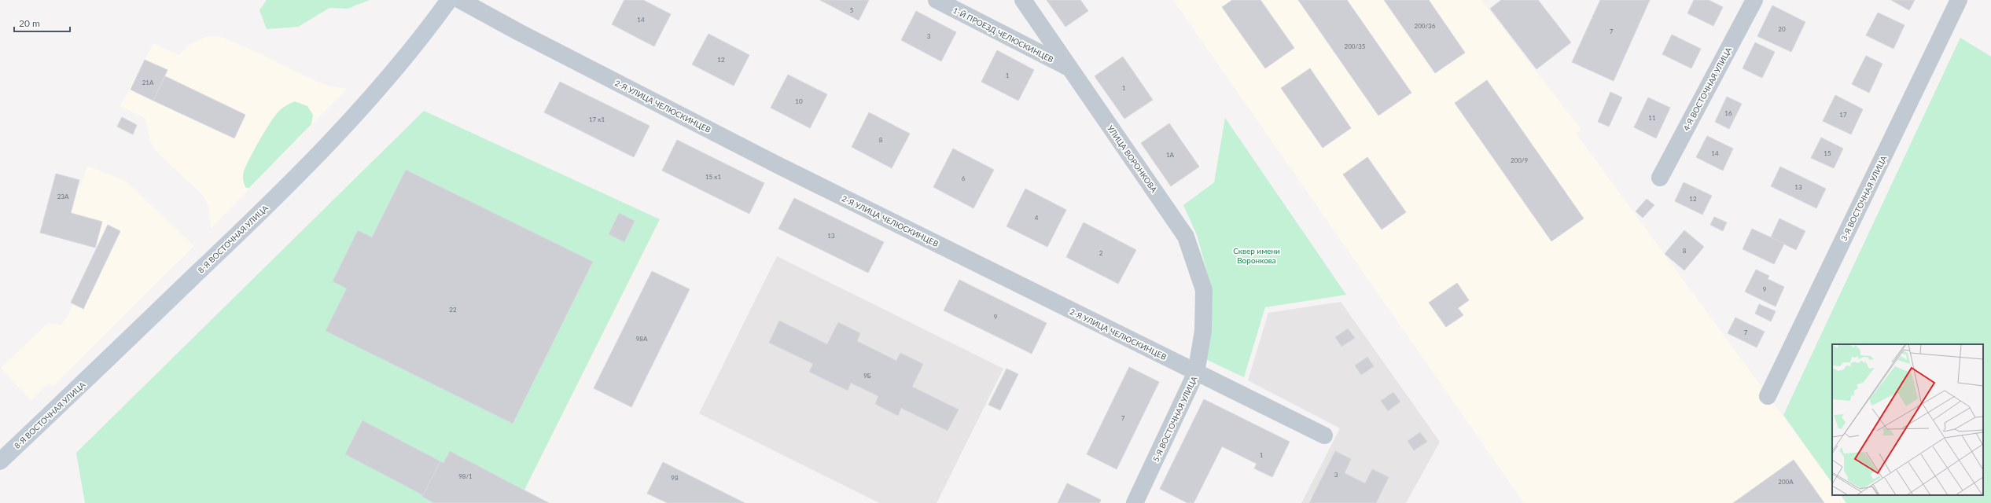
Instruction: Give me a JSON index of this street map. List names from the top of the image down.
{
  "streets": {
    "main road": ["8-Я ВОСТОЧНАЯ УЛИЦА"],
    "street": [
      "1-Й ПРОЕЗД ЧЕЛЮСКИНЦЕВ",
      "4-Я ВОСТОЧНАЯ УЛИЦА",
      "2-Я УЛИЦА ЧЕЛЮСКИНЦЕВ",
      "УЛИЦА ВОРОНКОВА",
      "3-Я ВОСТОЧНАЯ УЛИЦА",
      "5-Я ВОСТОЧНАЯ УЛИЦА"
    ]
  },
  "crossings": [
    ["1-Й ПРОЕЗД ЧЕЛЮСКИНЦЕВ", "УЛИЦА ВОРОНКОВА"],
    ["2-Я УЛИЦА ЧЕЛЮСКИНЦЕВ", "5-Я ВОСТОЧНАЯ УЛИЦА"],
    ["УЛИЦА ВОРОНКОВА", "5-Я ВОСТОЧНАЯ УЛИЦА"]
  ],
  "parks": ["Сквер имени Воронкова"],
  "house_numbers": [
    "5",
    "14",
    "200/36",
    "20",
    "7",
    "3",
    "200/35",
    "12",
    "1",
    "21А",
    "1",
    "10",
    "16",
    "17",
    "11",
    "17 к1",
    "8",
    "14",
    "15",
    "1А",
    "200/9",
    "15 к1",
    "6",
    "13",
    "23А",
    "12",
    "4",
    "13",
    "8",
    "2",
    "9",
    "22",
    "9",
    "7",
    "98А",
    "9Б",
    "7",
    "1",
    "3",
    "98/1",
    "98",
    "200А"
  ],
  "scale_bar": "20 m"
}
